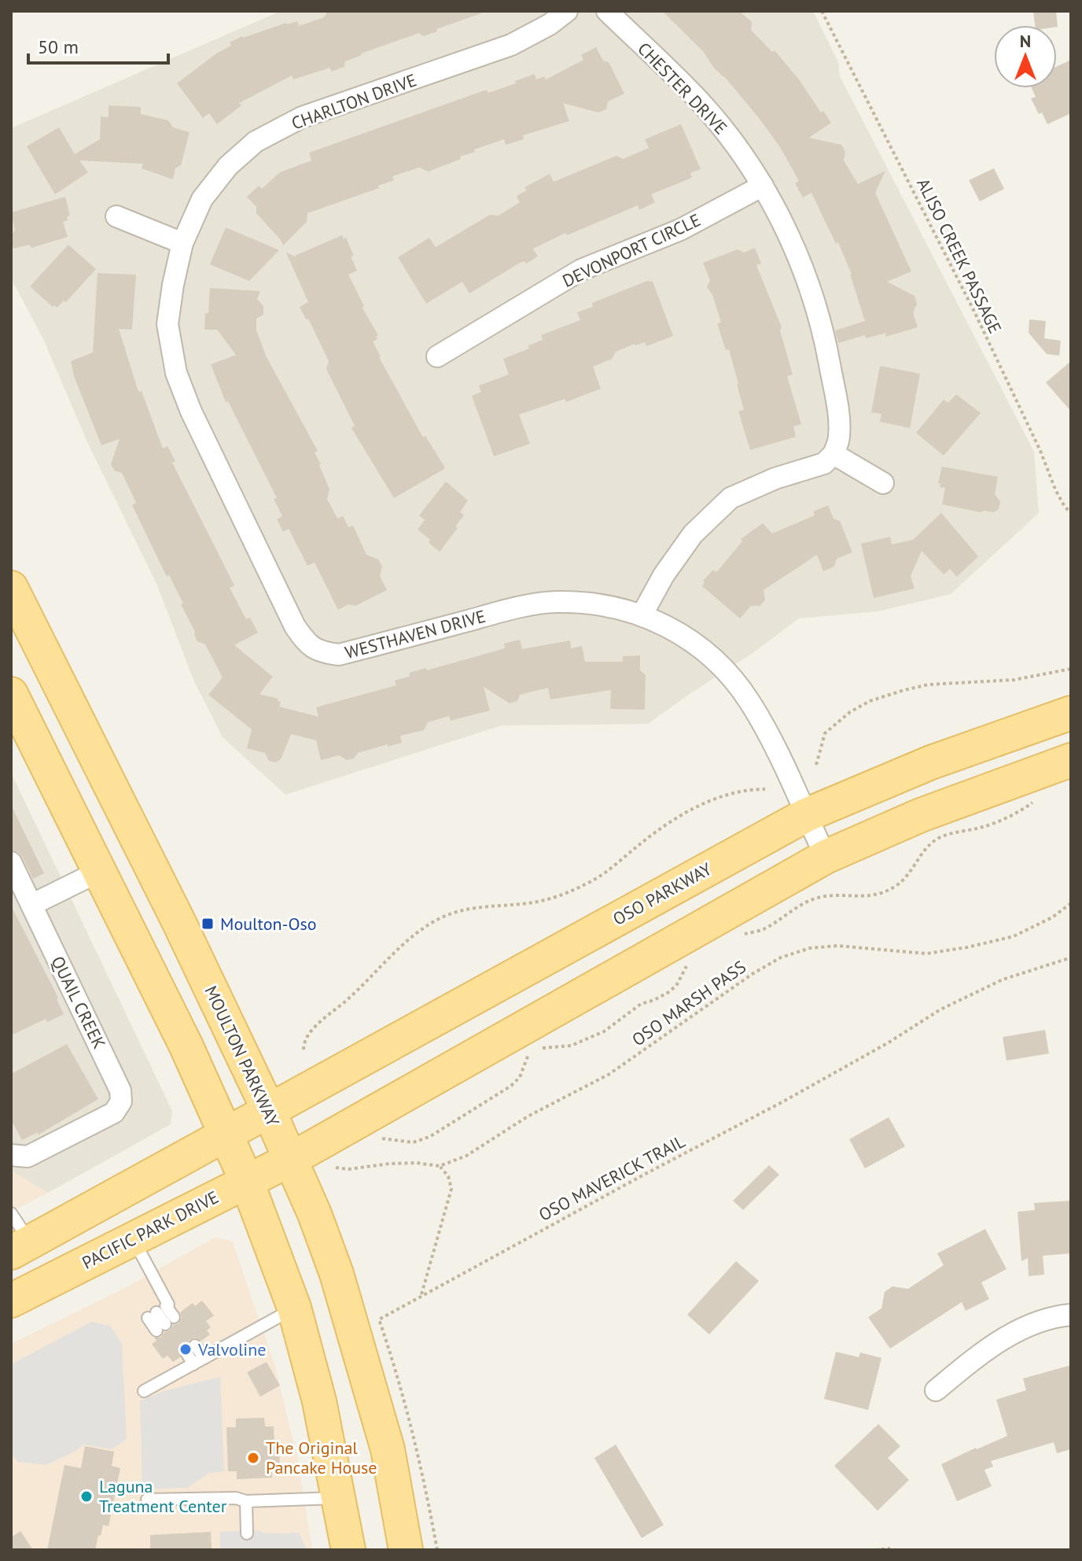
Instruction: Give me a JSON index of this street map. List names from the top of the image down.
{
  "streets": {
    "main road": ["OSO PARKWAY", "MOULTON PARKWAY", "PACIFIC PARK DRIVE"],
    "street": [
      "CHESTER DRIVE",
      "CHARLTON DRIVE",
      "DEVONPORT CIRCLE",
      "WESTHAVEN DRIVE",
      "QUAIL CREEK"
    ],
    "path": ["ALISO CREEK PASSAGE", "OSO MARSH PASS", "OSO MAVERICK TRAIL"]
  },
  "crossings": [
    ["CHESTER DRIVE", "DEVONPORT CIRCLE"],
    ["CHARLTON DRIVE", "WESTHAVEN DRIVE"],
    ["WESTHAVEN DRIVE", "OSO PARKWAY"],
    ["OSO PARKWAY", "MOULTON PARKWAY"],
    ["MOULTON PARKWAY", "PACIFIC PARK DRIVE"]
  ],
  "places": {
    "transit": ["Moulton-Oso"],
    "other": ["Valvoline", "The Original Pancake House", "Laguna Treatment Center"]
  },
  "scale_bar": "50 m",
  "north": "top"
}
